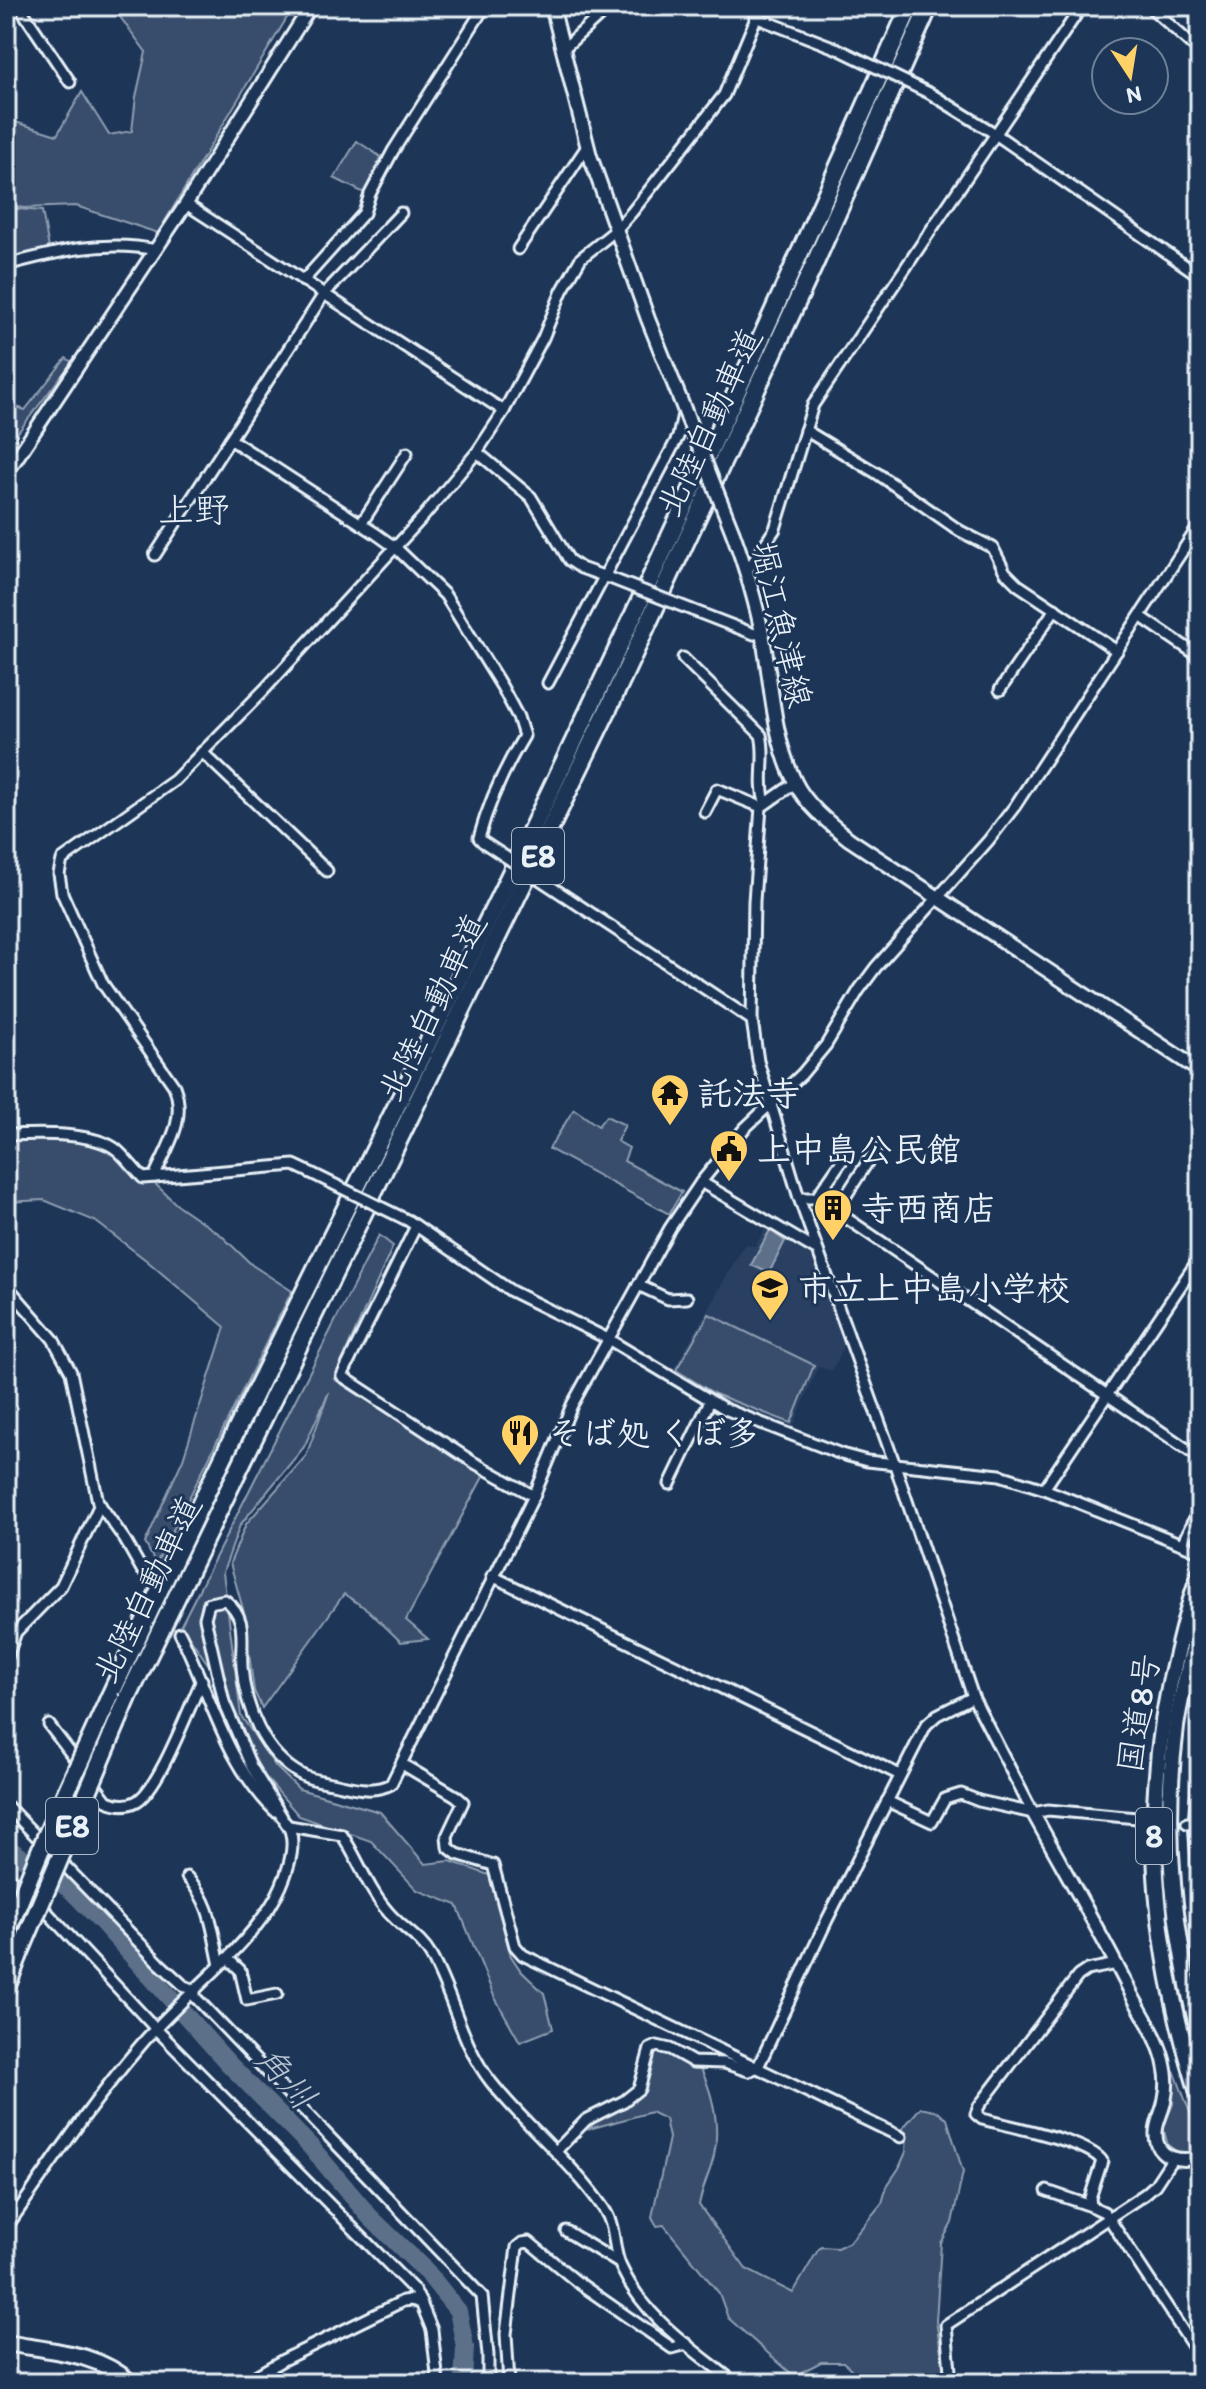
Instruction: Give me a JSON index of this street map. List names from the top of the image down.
{
  "streets": {
    "highway": ["北陸自動車道", "E8"],
    "main road": ["堀江魚津線", "国道8号", "8"]
  },
  "districts": ["上野"],
  "water": ["角川"],
  "places": {
    "temple": ["託法寺"],
    "public building": ["上中島公民館"],
    "building": ["寺西商店"],
    "school or university": ["市立上中島小学校"],
    "restaurant": ["そば処 くぼ多"]
  },
  "north": "bottom"
}
